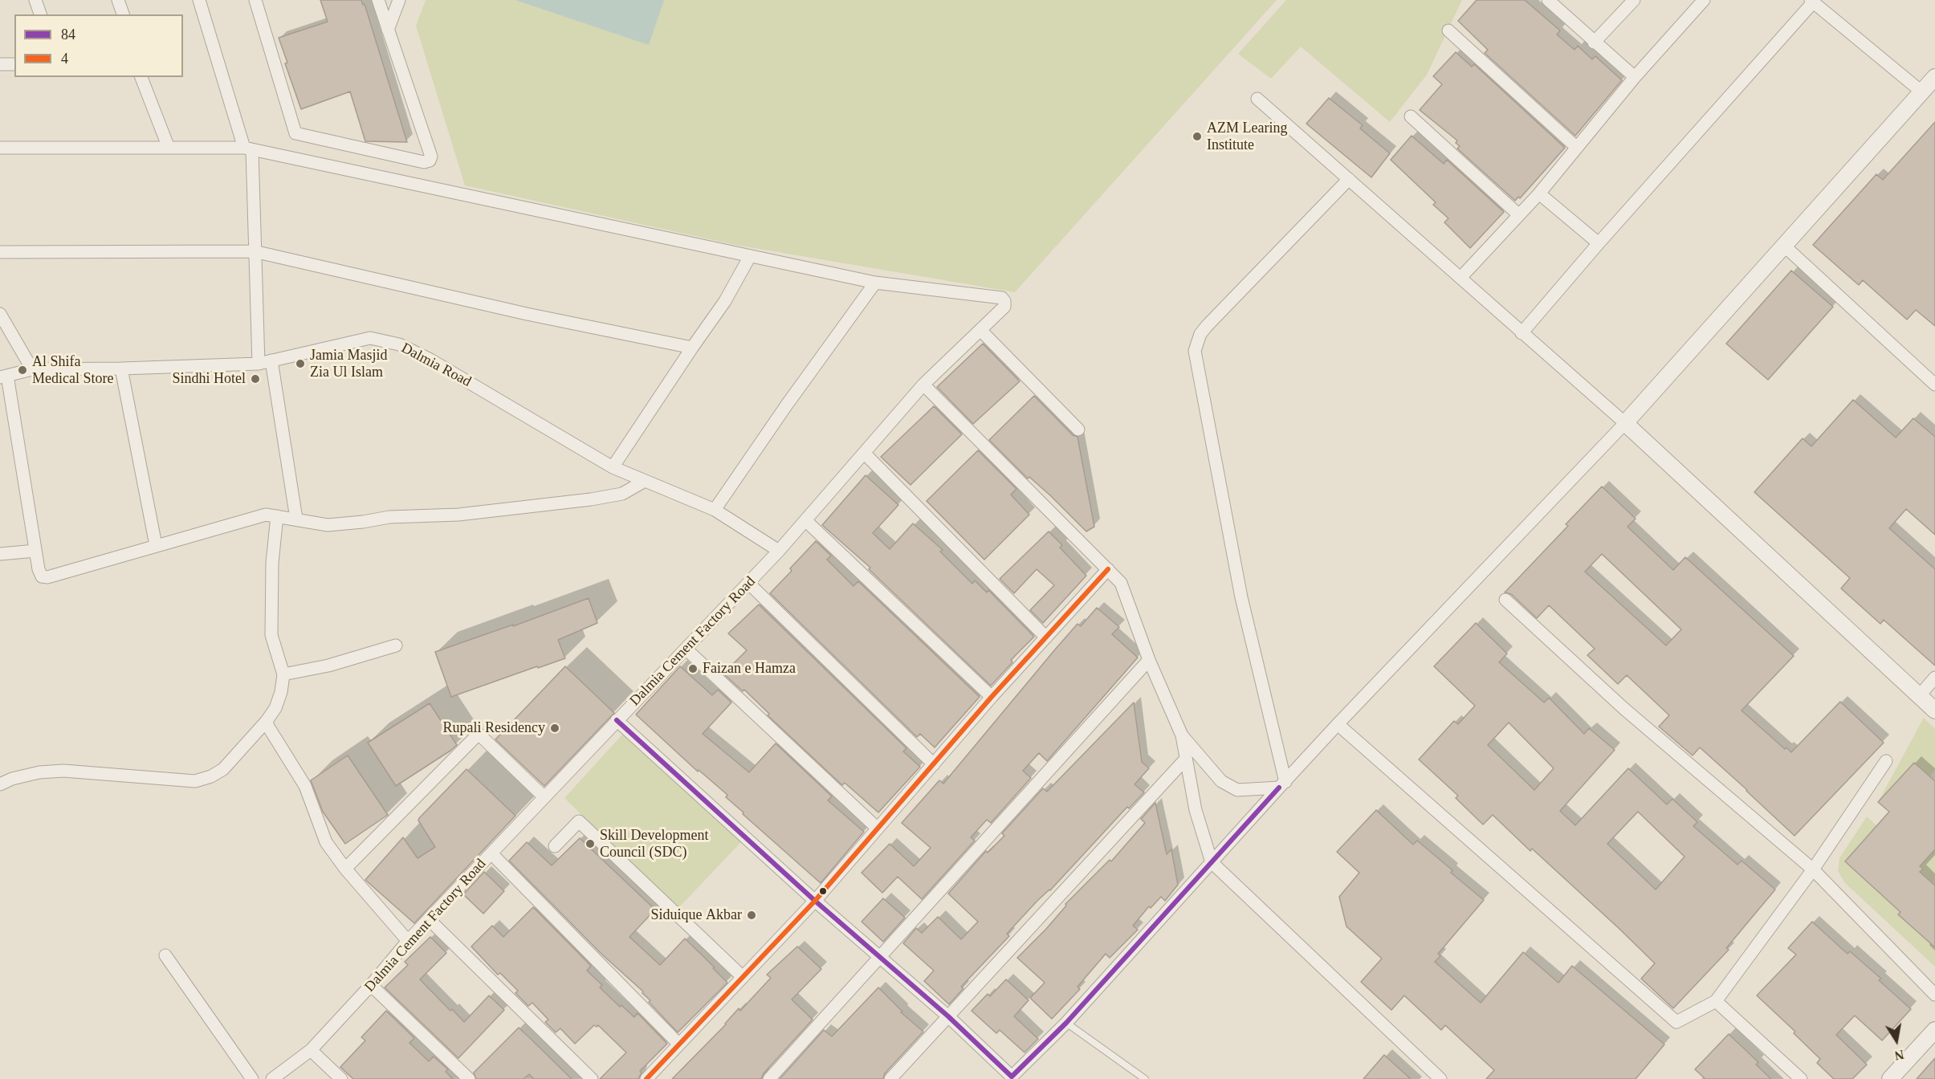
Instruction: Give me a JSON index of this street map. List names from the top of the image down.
{
  "streets": {
    "street": ["Dalmia Road", "Dalmia Cement Factory Road"]
  },
  "crossings": [
    ["Dalmia Road", "Dalmia Cement Factory Road"]
  ],
  "places": [
    "AZM Learing Institute",
    "Jamia Masjid Zia Ul Islam",
    "Al Shifa Medical Store",
    "Sindhi Hotel",
    "Faizan e Hamza",
    "Rupali Residency",
    "Skill Development Council (SDC)",
    "Siduique Akbar"
  ],
  "lines": ["transit line 4", "transit line 84"],
  "legend": ["84", "4"],
  "north": "bottom"
}
